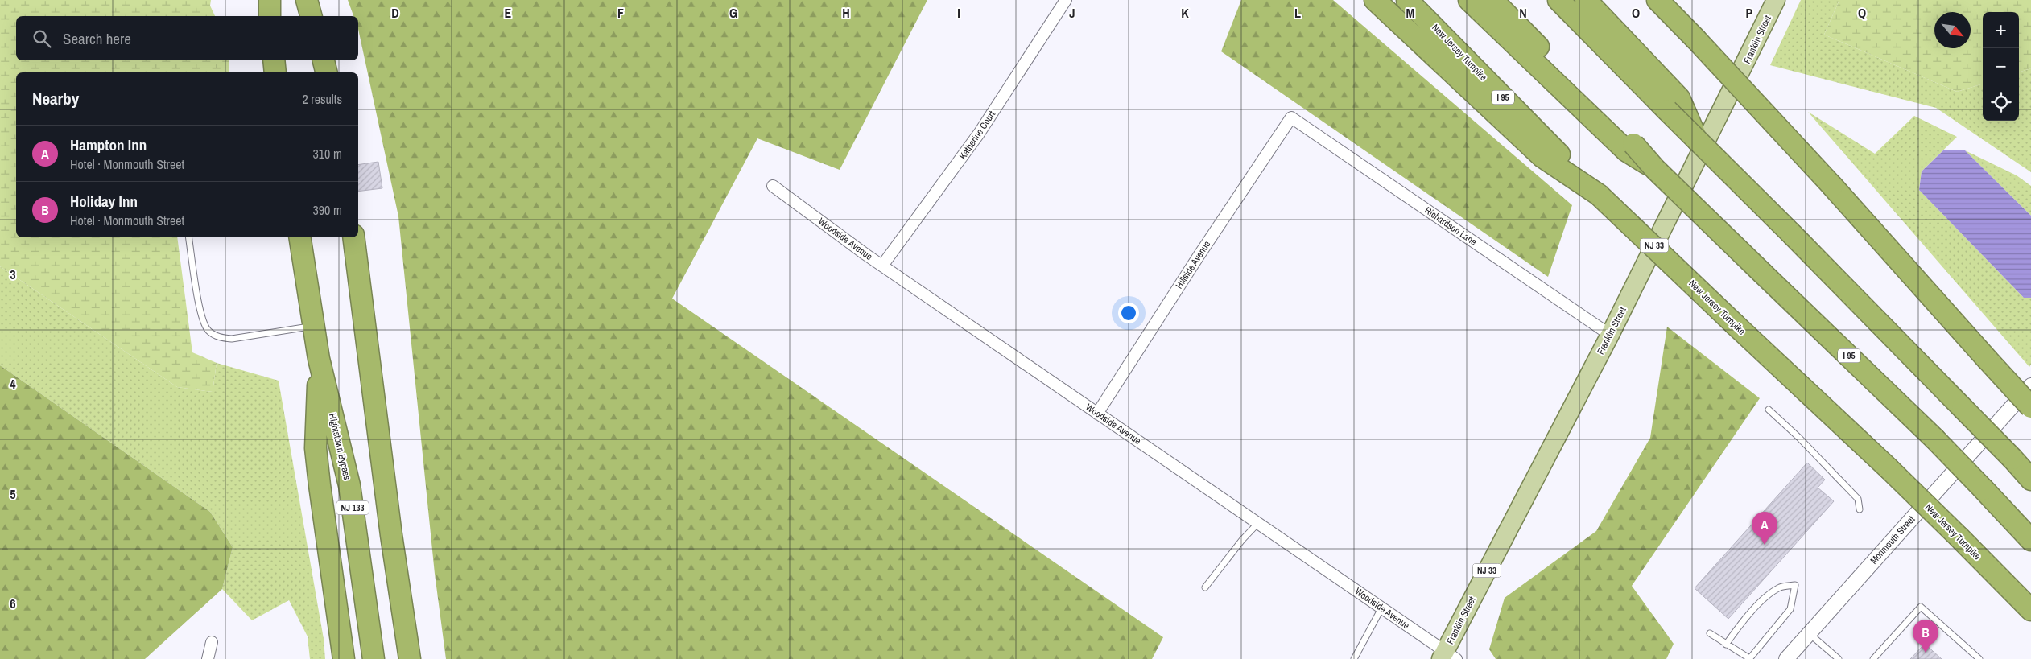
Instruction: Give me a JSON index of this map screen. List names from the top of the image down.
{
  "streets": {
    "highway": [
      "New Jersey Turnpike",
      "I 95",
      "Hightstown Bypass",
      "NJ 133"
    ],
    "main road": ["Franklin Street", "NJ 33"],
    "street": [
      "Katherine Court",
      "Richardson Lane",
      "Woodside Avenue",
      "Hillside Avenue",
      "Monmouth Street"
    ]
  },
  "crossings": [
    ["Franklin Street", "Richardson Lane"],
    ["Franklin Street", "Woodside Avenue"],
    ["Katherine Court", "Woodside Avenue"],
    ["Richardson Lane", "Hillside Avenue"],
    ["Woodside Avenue", "Hillside Avenue"]
  ],
  "north": "bottom right",
  "page": {
    "map_buttons": ["+", "−"],
    "search": "Search here",
    "heading": ["Nearby", "2 results"],
    "list": [
      {
        "mark": "A",
        "name": "Hampton Inn",
        "note": "Hotel · Monmouth Street",
        "value": "310 m"
      },
      {
        "mark": "B",
        "name": "Holiday Inn",
        "note": "Hotel · Monmouth Street",
        "value": "390 m"
      }
    ],
    "pins": ["A", "B"]
  },
  "grid": {
    "columns": [
      "D",
      "E",
      "F",
      "G",
      "H",
      "I",
      "J",
      "K",
      "L",
      "M",
      "N",
      "O",
      "P",
      "Q"
    ],
    "rows": [
      "3",
      "4",
      "5",
      "6"
    ]
  }
}
